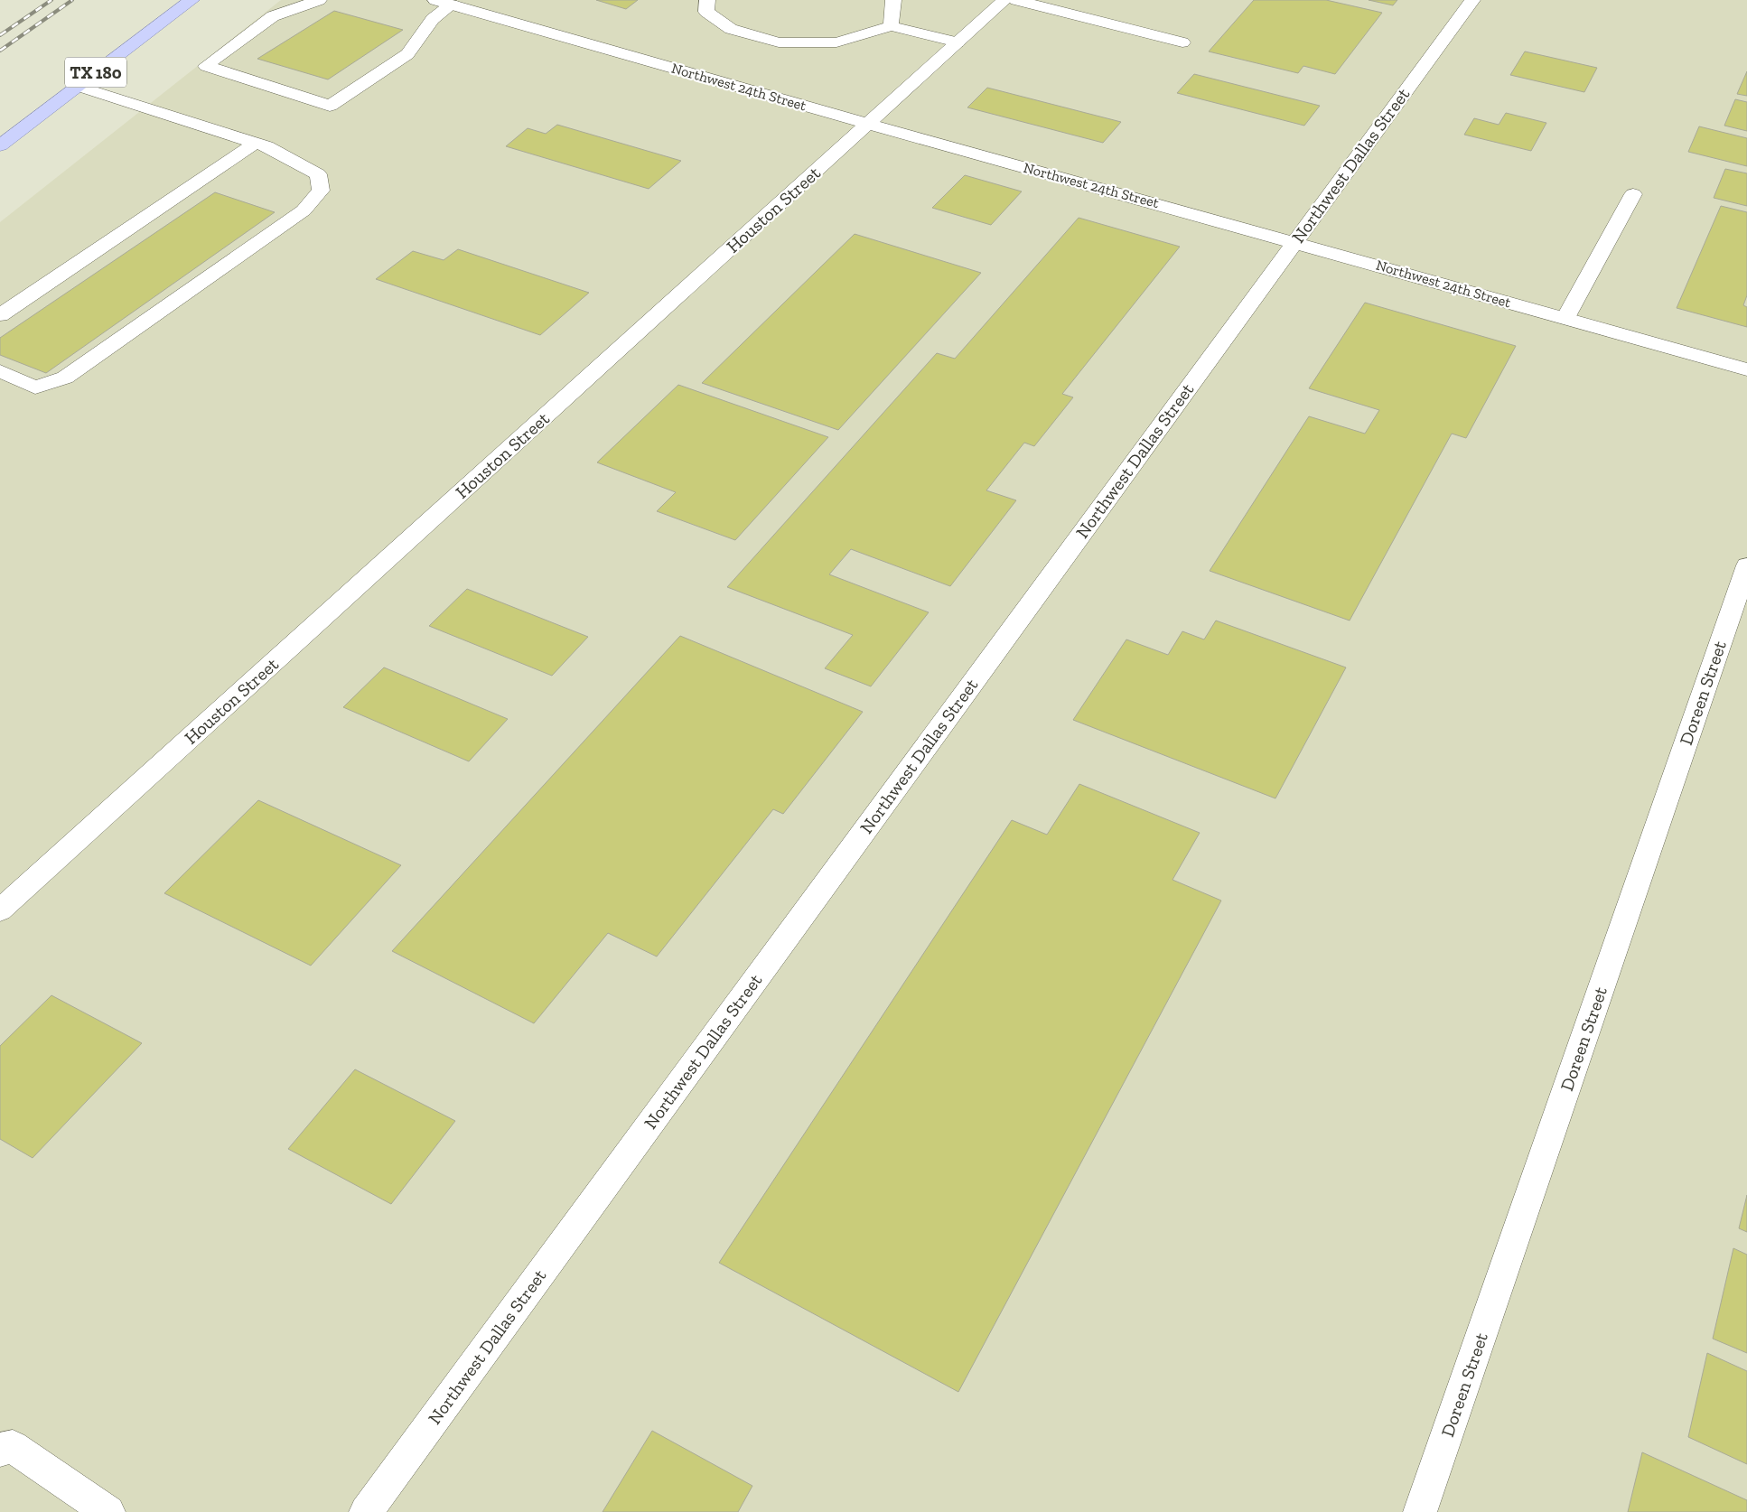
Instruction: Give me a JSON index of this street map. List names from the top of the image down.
{
  "streets": {
    "main road": ["TX 180"],
    "street": [
      "Northwest 24th Street",
      "Northwest Dallas Street",
      "Houston Street",
      "Doreen Street"
    ]
  },
  "crossings": [
    ["Northwest 24th Street", "Northwest Dallas Street"],
    ["Northwest 24th Street", "Houston Street"]
  ]
}
